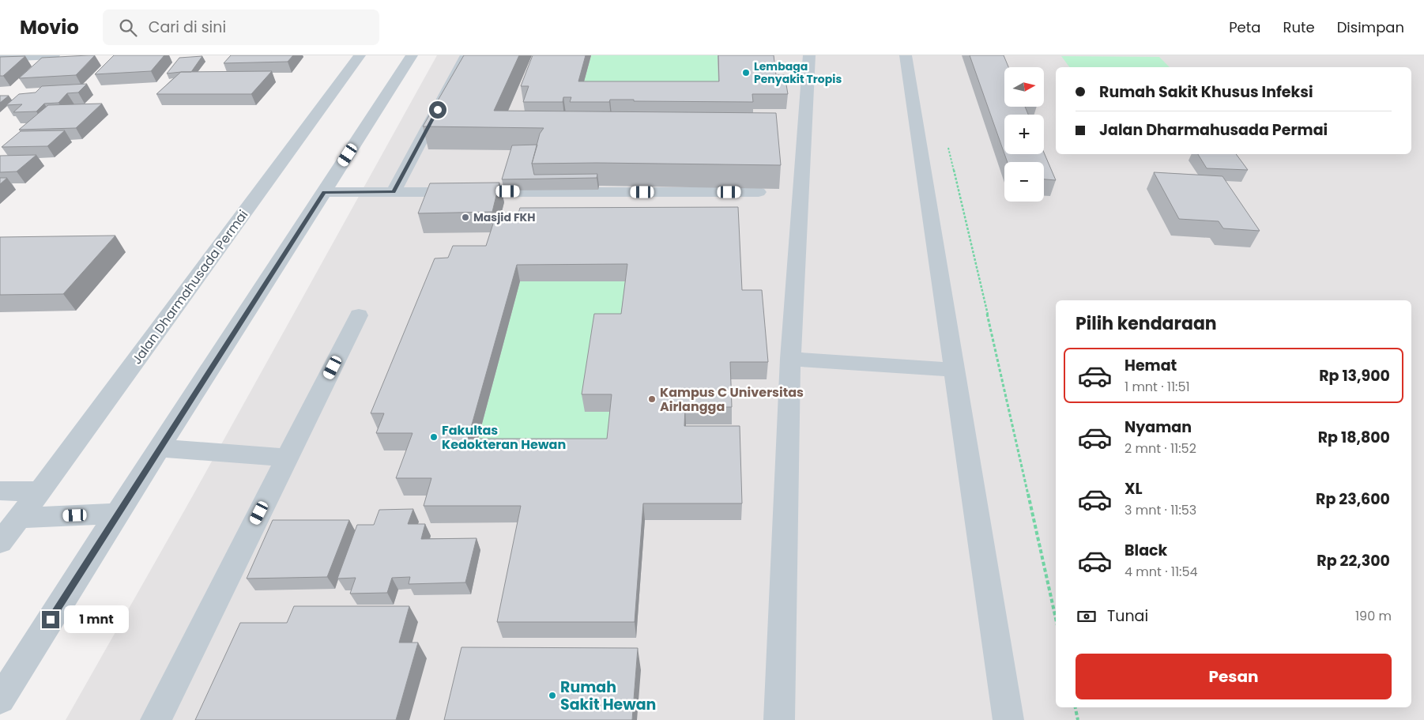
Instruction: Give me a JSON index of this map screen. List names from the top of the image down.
{
  "streets": {
    "street": ["Jalan Dharmahusada Permai"]
  },
  "places": [
    "Lembaga Penyakit Tropis",
    "Masjid FKH",
    "Kampus C Universitas Airlangga",
    "Fakultas Kedokteran Hewan",
    "Rumah Sakit Hewan"
  ],
  "north": "right",
  "page": {
    "header": "Movio",
    "search": "Cari di sini",
    "nav": ["Peta", "Rute", "Disimpan"],
    "map_buttons": ["+", "−"],
    "banner": ["Rumah Sakit Khusus Infeksi", "Jalan Dharmahusada Permai"],
    "heading": "Pilih kendaraan",
    "list": [
      {
        "name": "Hemat",
        "note": "1 mnt · 11:51",
        "value": "Rp 13,900"
      },
      {
        "name": "Nyaman",
        "note": "2 mnt · 11:52",
        "value": "Rp 18,800"
      },
      {
        "name": "XL",
        "note": "3 mnt · 11:53",
        "value": "Rp 23,600"
      },
      {
        "name": "Black",
        "note": "4 mnt · 11:54",
        "value": "Rp 22,300"
      }
    ],
    "pay": ["Tunai", "190 m"],
    "bubble": "1 mnt",
    "buttons": "Pesan"
  }
}
